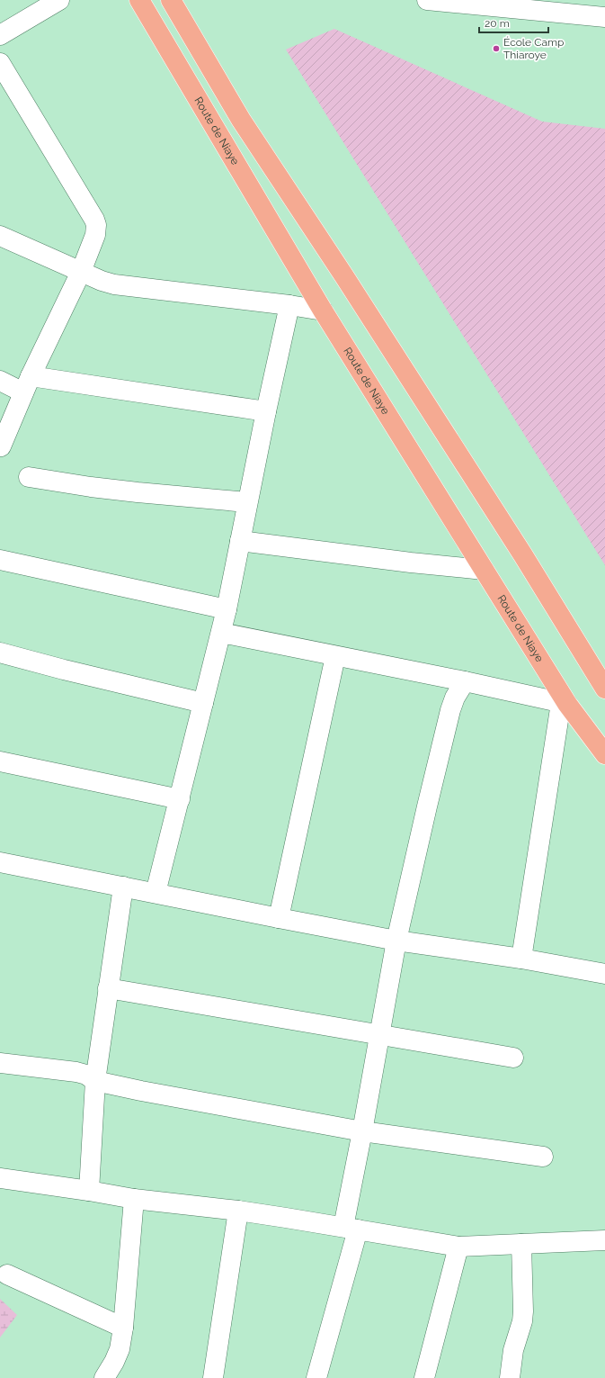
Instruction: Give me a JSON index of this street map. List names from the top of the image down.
{
  "streets": {
    "main road": ["Route de Niaye"]
  },
  "places": ["École Camp Thiaroye"],
  "scale_bar": "20 m"
}
